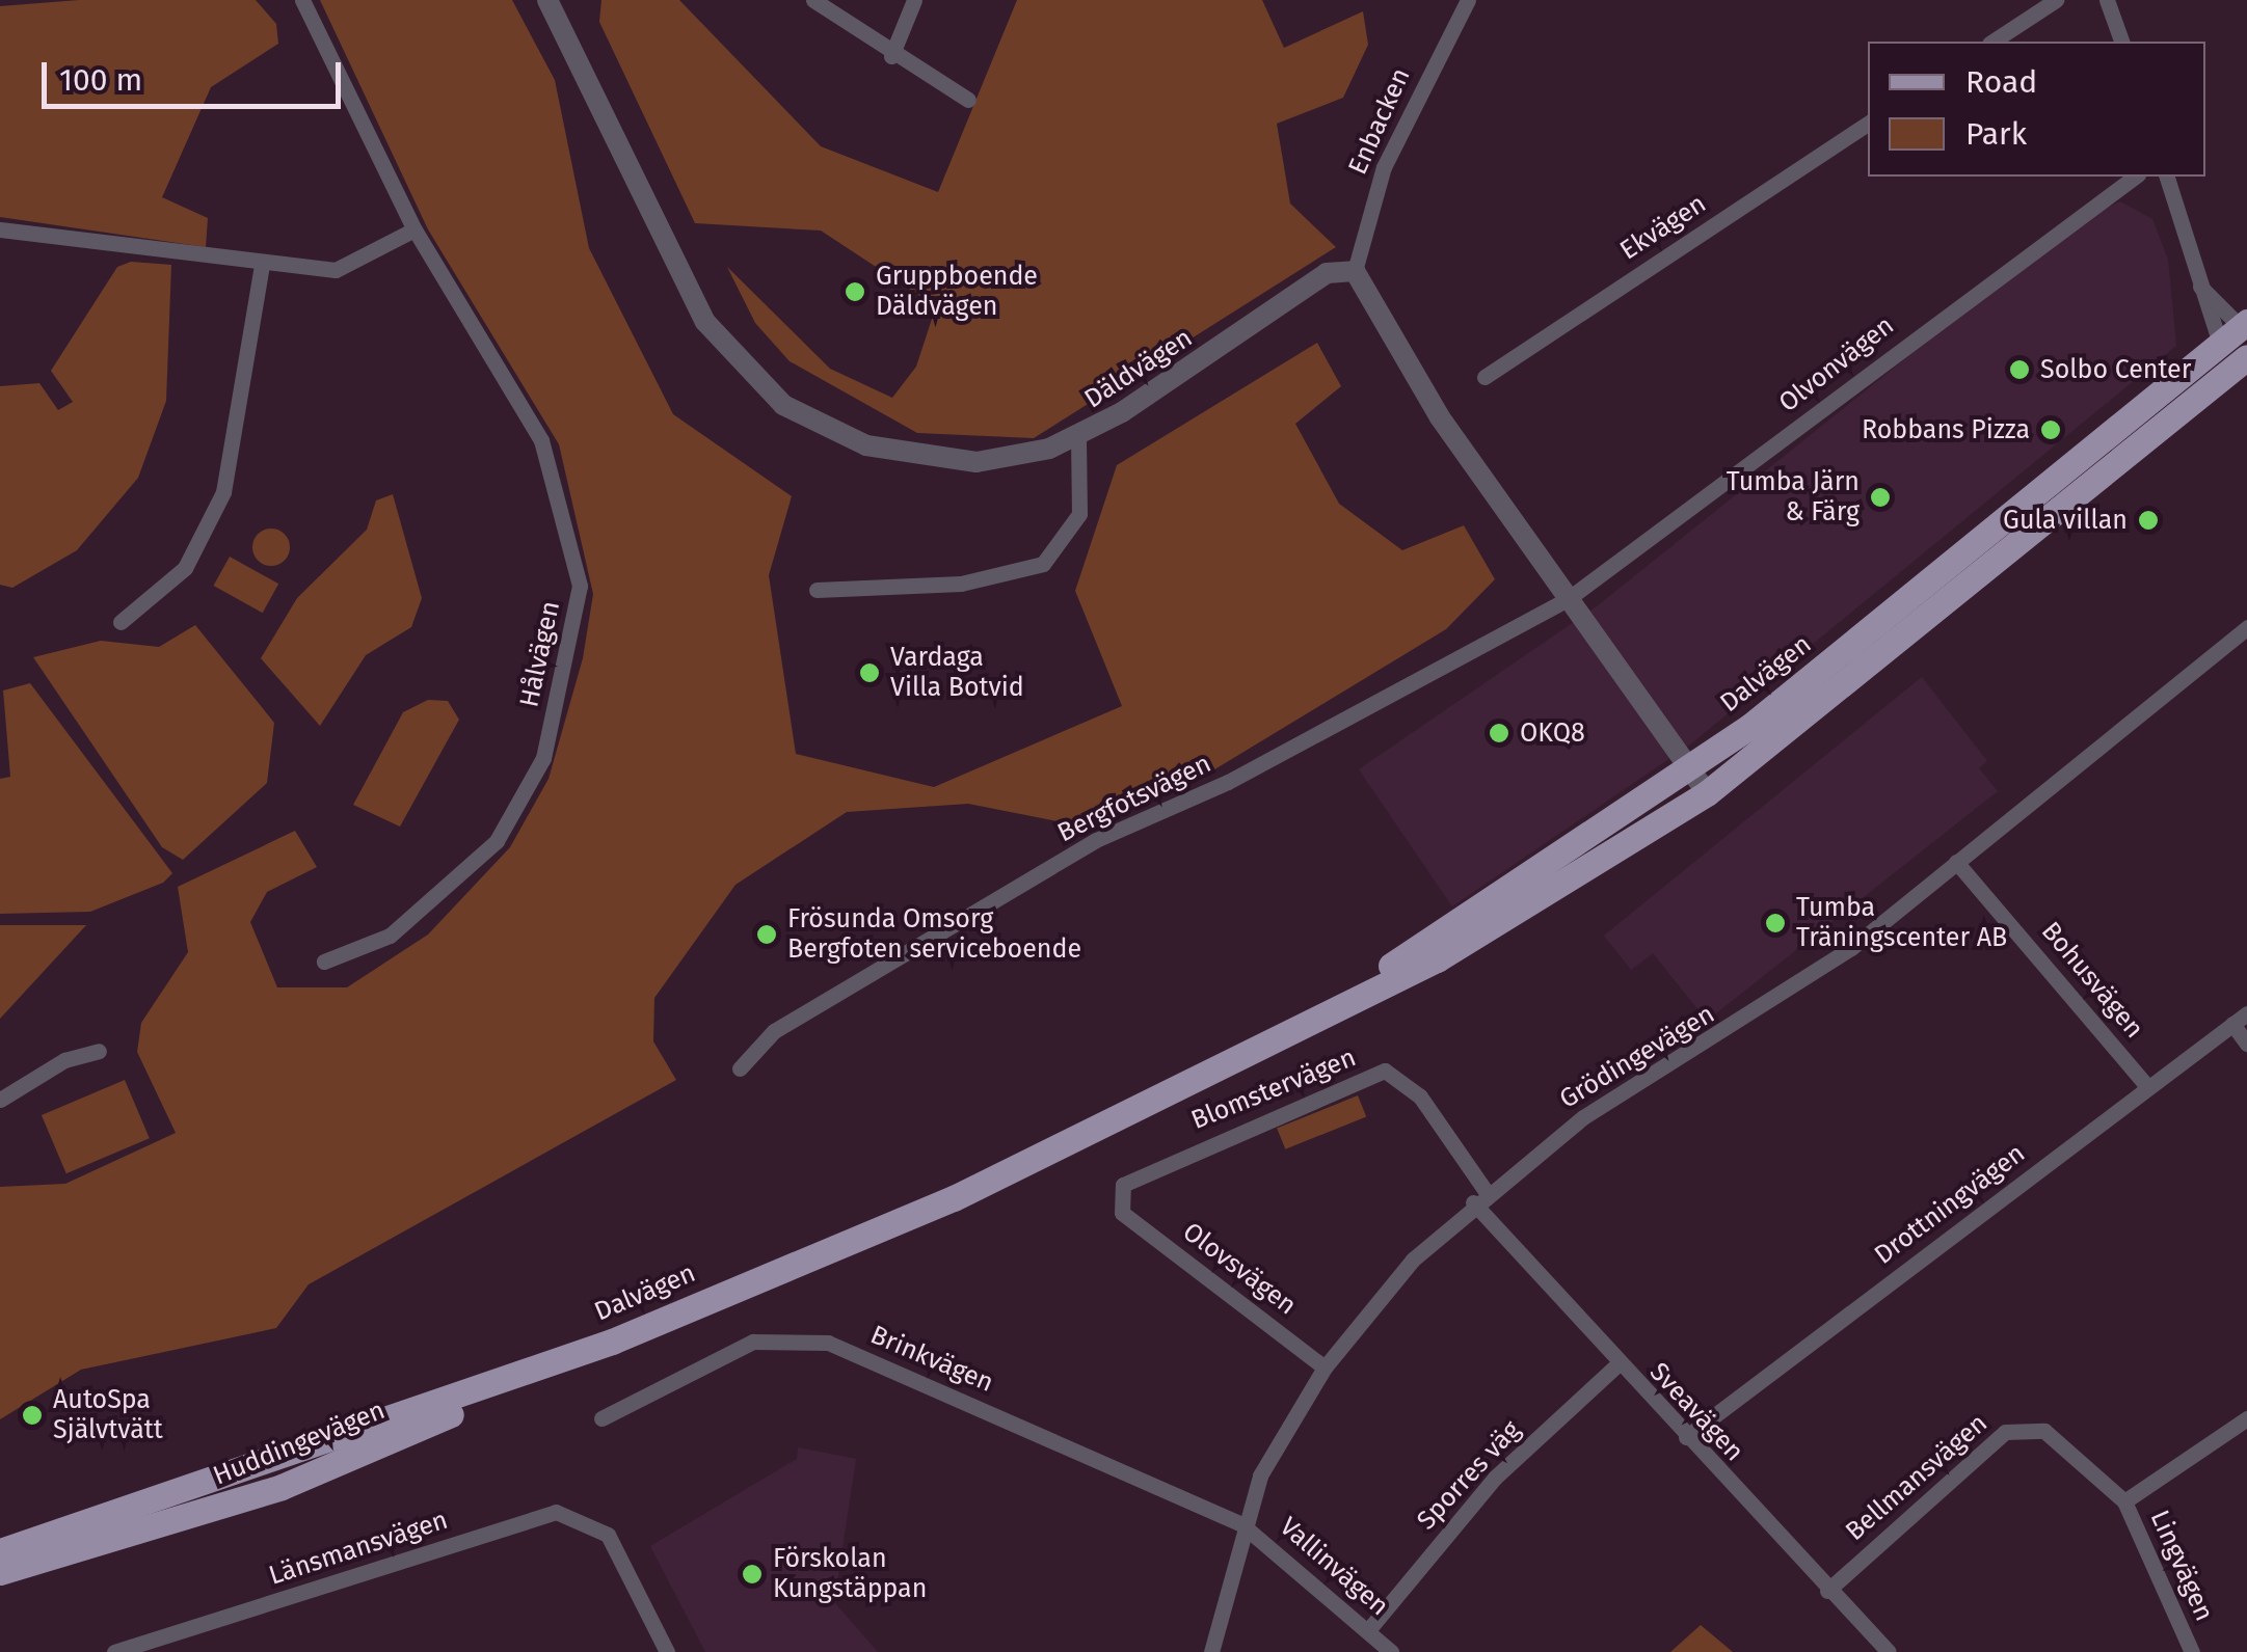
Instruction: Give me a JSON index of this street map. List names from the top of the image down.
{
  "streets": {
    "main road": ["Dalvägen", "Huddingevägen"],
    "street": [
      "Enbacken",
      "Ekvägen",
      "Olvonvägen",
      "Däldvägen",
      "Hålvägen",
      "Bergfotsvägen",
      "Bohusvägen",
      "Grödingevägen",
      "Blomstervägen",
      "Drottningvägen",
      "Olovsvägen",
      "Brinkvägen",
      "Sveavägen",
      "Sporres väg",
      "Bellmansvägen",
      "Länsmansvägen",
      "Lingvägen",
      "Vallinvägen"
    ]
  },
  "crossings": [
    ["Enbacken", "Däldvägen"],
    ["Olvonvägen", "Bergfotsvägen"],
    ["Dalvägen", "Huddingevägen"],
    ["Bohusvägen", "Grödingevägen"],
    ["Bohusvägen", "Drottningvägen"],
    ["Grödingevägen", "Blomstervägen"],
    ["Grödingevägen", "Olovsvägen"],
    ["Grödingevägen", "Brinkvägen"],
    ["Grödingevägen", "Sveavägen"],
    ["Grödingevägen", "Vallinvägen"],
    ["Blomstervägen", "Olovsvägen"],
    ["Blomstervägen", "Sveavägen"],
    ["Drottningvägen", "Sveavägen"],
    ["Brinkvägen", "Vallinvägen"],
    ["Sveavägen", "Sporres väg"],
    ["Sveavägen", "Bellmansvägen"],
    ["Sporres väg", "Vallinvägen"],
    ["Bellmansvägen", "Lingvägen"]
  ],
  "places": [
    "Gruppboende Däldvägen",
    "Solbo Center",
    "Robbans Pizza",
    "Tumba Järn & Färg",
    "Gula villan",
    "Vardaga Villa Botvid",
    "OKQ8",
    "Tumba Träningscenter AB",
    "Frösunda Omsorg Bergfoten serviceboende",
    "AutoSpa Självtvätt",
    "Förskolan Kungstäppan"
  ],
  "legend": ["Road", "Park"],
  "scale_bar": "100 m"
}
